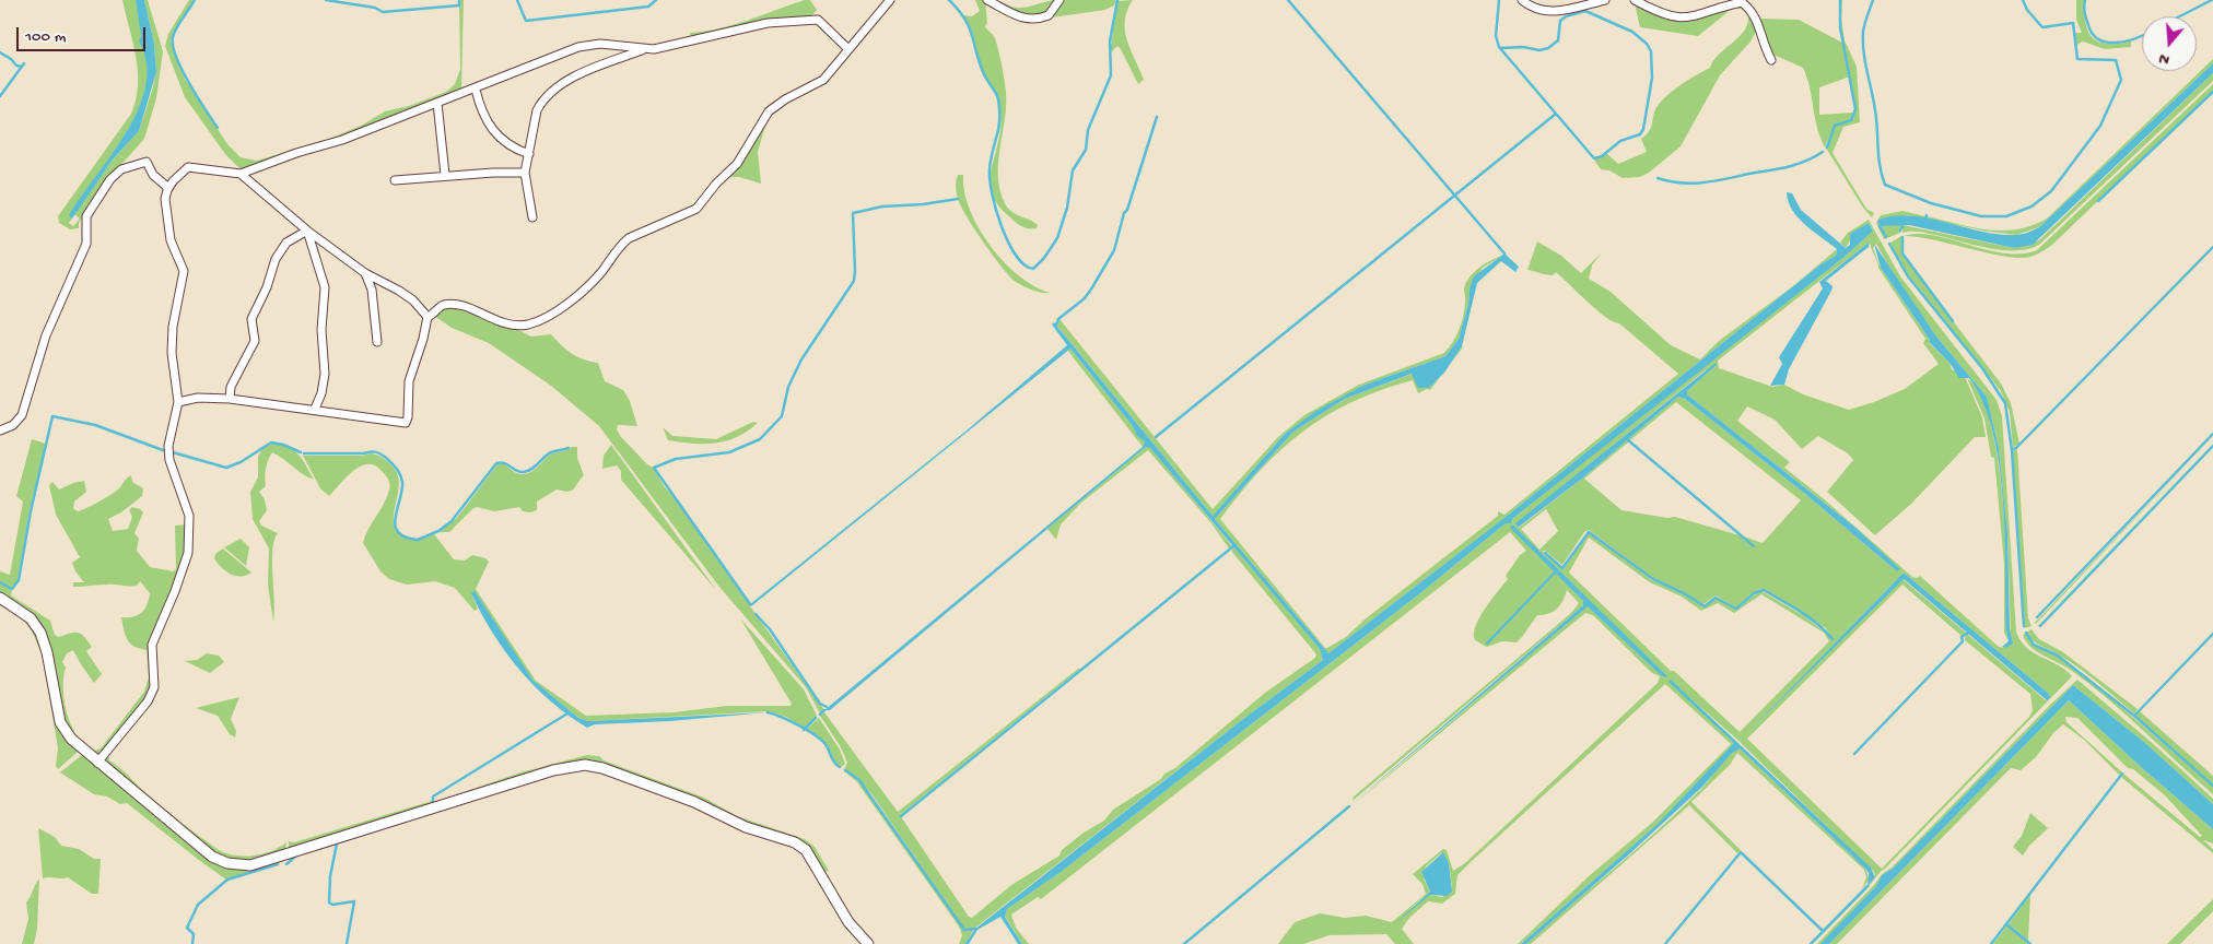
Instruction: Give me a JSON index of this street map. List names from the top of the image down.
{
  "scale_bar": "100 m",
  "north": "bottom"
}
